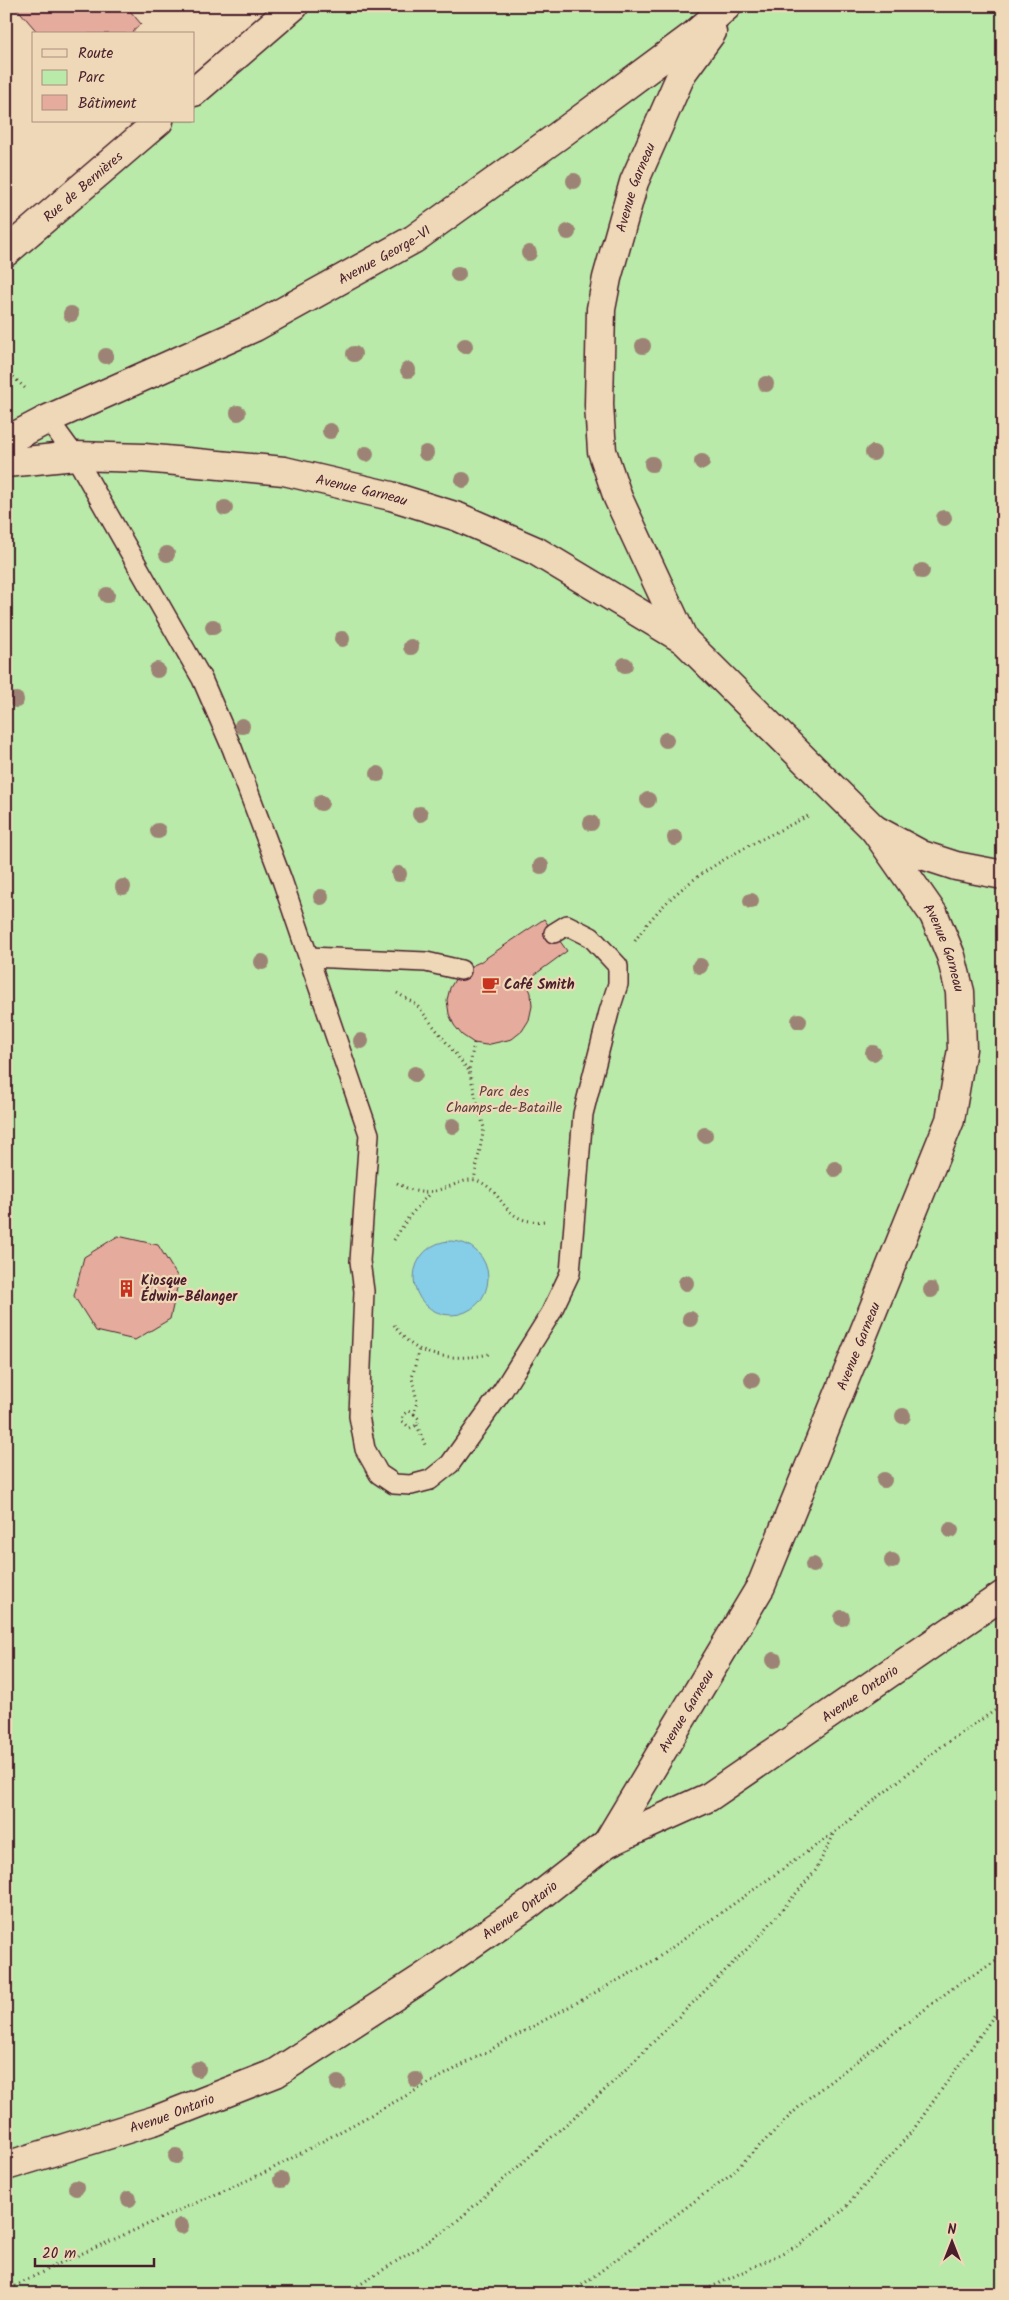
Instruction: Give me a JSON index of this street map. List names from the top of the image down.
{
  "streets": {
    "street": [
      "Rue de Bernières",
      "Avenue Garneau",
      "Avenue George-VI",
      "Avenue Ontario"
    ]
  },
  "crossings": [
    ["Avenue Garneau", "Avenue George-VI"],
    ["Avenue Garneau", "Avenue Ontario"]
  ],
  "parks": ["Parc des Champs-de-Bataille"],
  "places": {
    "cafe": ["Café Smith"],
    "building": ["Kiosque Édwin-Bélanger"]
  },
  "legend": ["Route", "Parc", "Bâtiment"],
  "scale_bar": "20 m",
  "north": "top"
}
